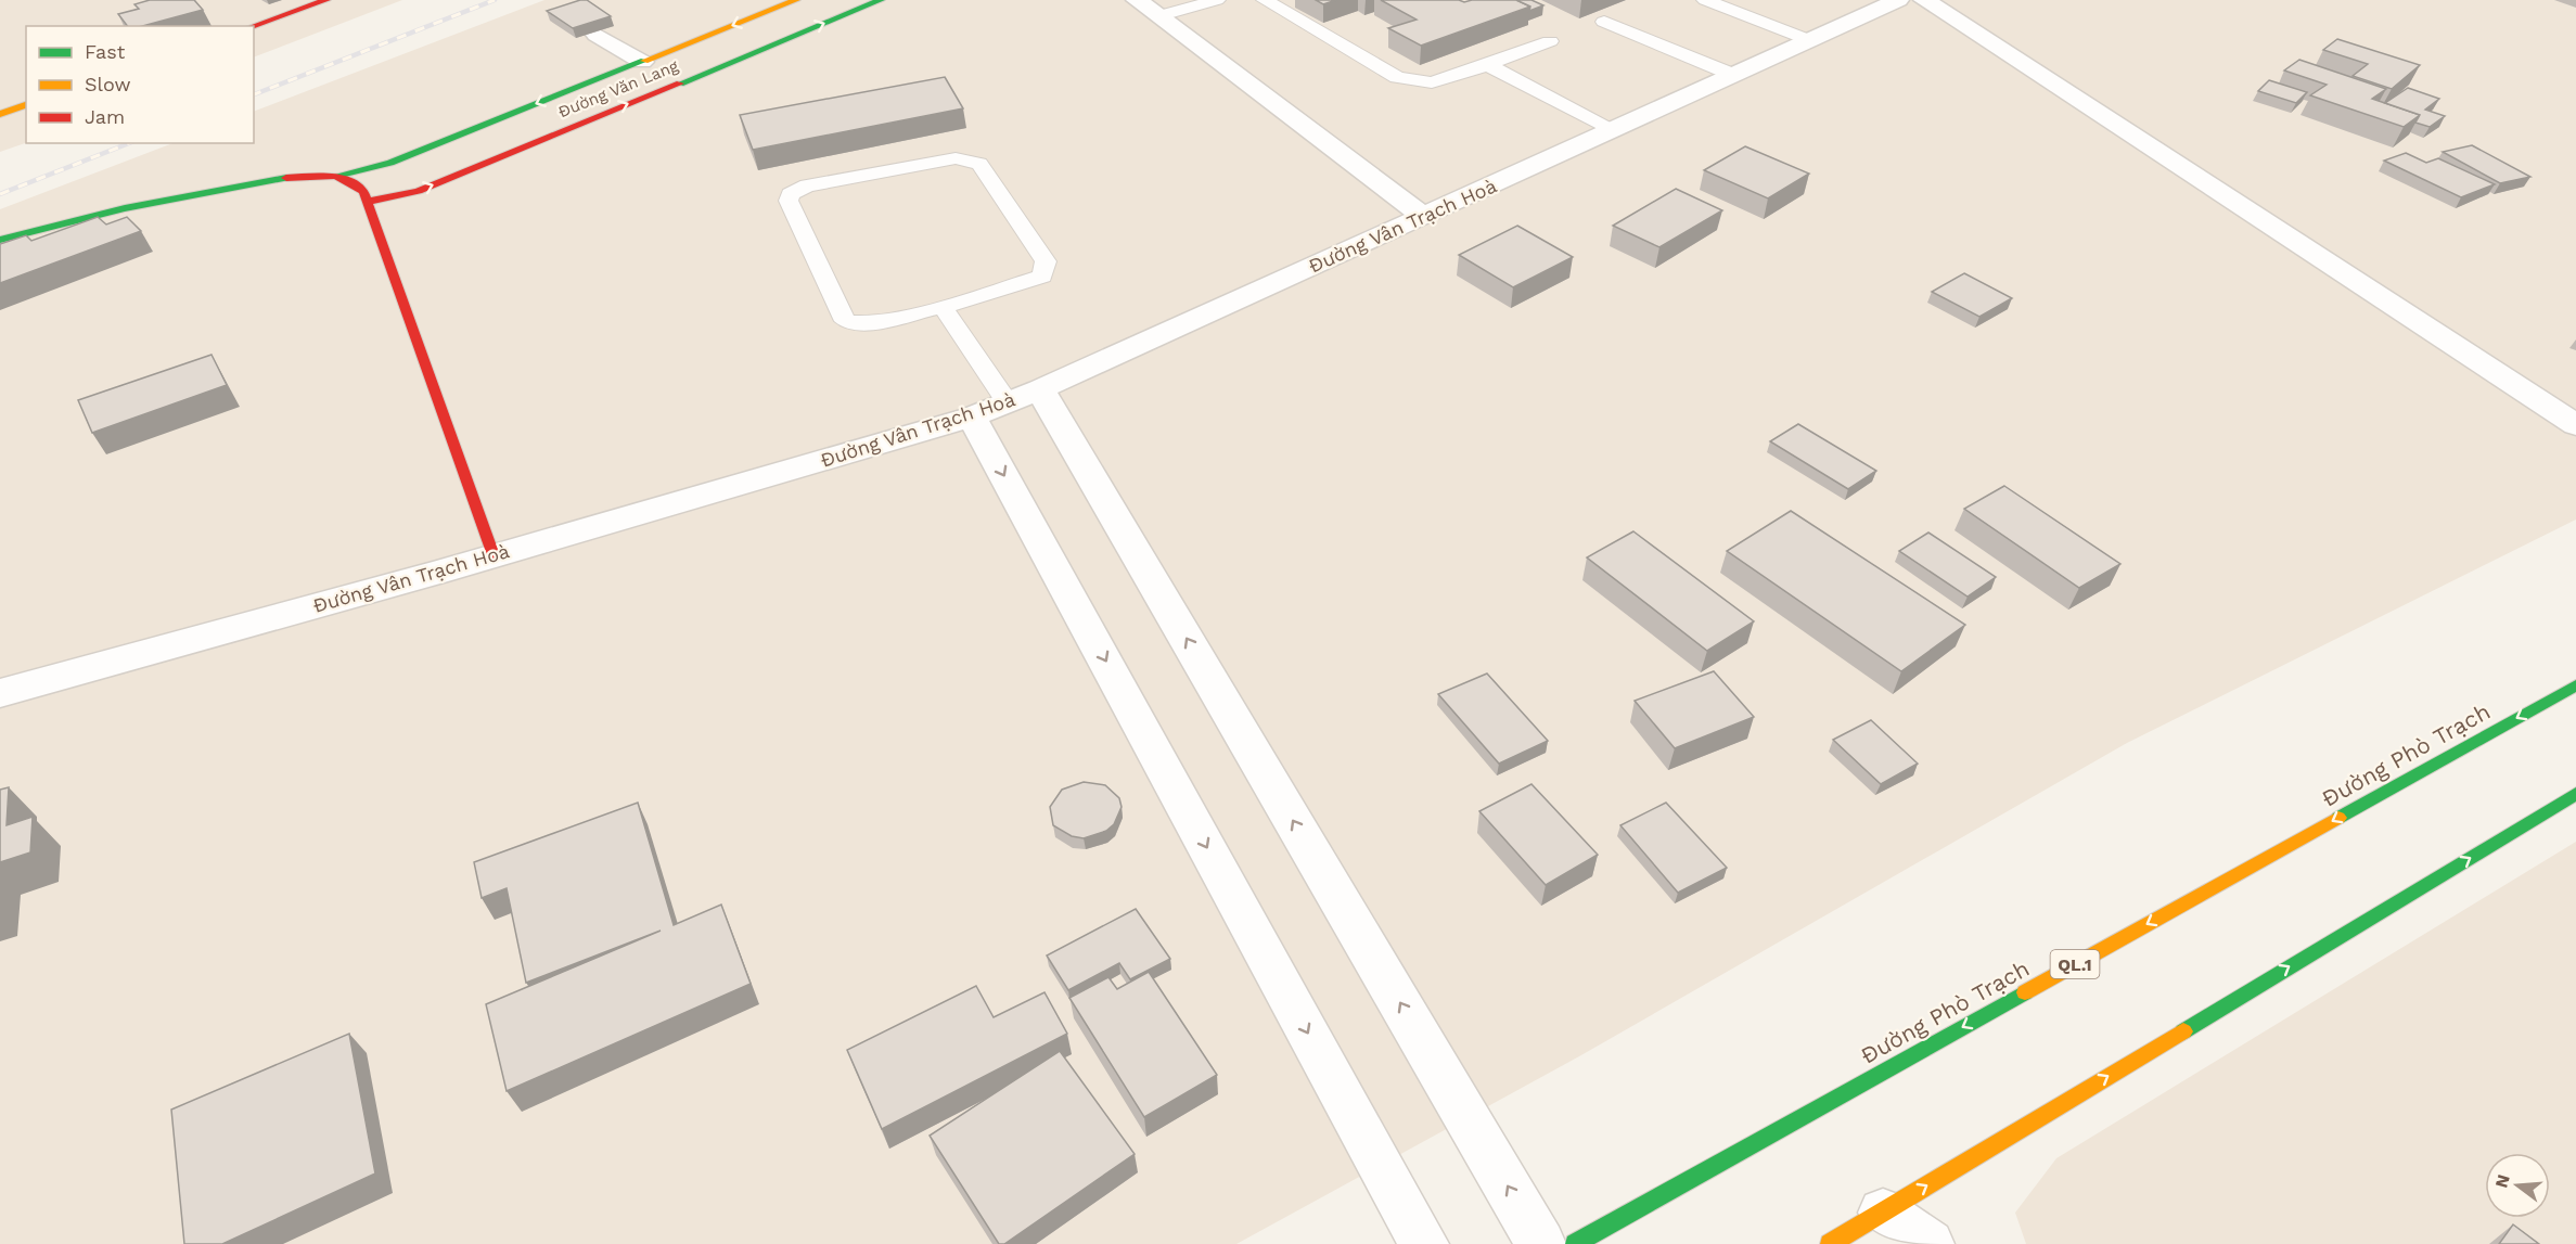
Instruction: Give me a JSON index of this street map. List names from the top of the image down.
{
  "streets": {
    "main road": ["Đường Văn Lang", "Đường Phò Trạch", "QL.1"],
    "street": ["Đường Vân Trạch Hoà"]
  },
  "legend": ["Fast", "Slow", "Jam"],
  "north": "left"
}
